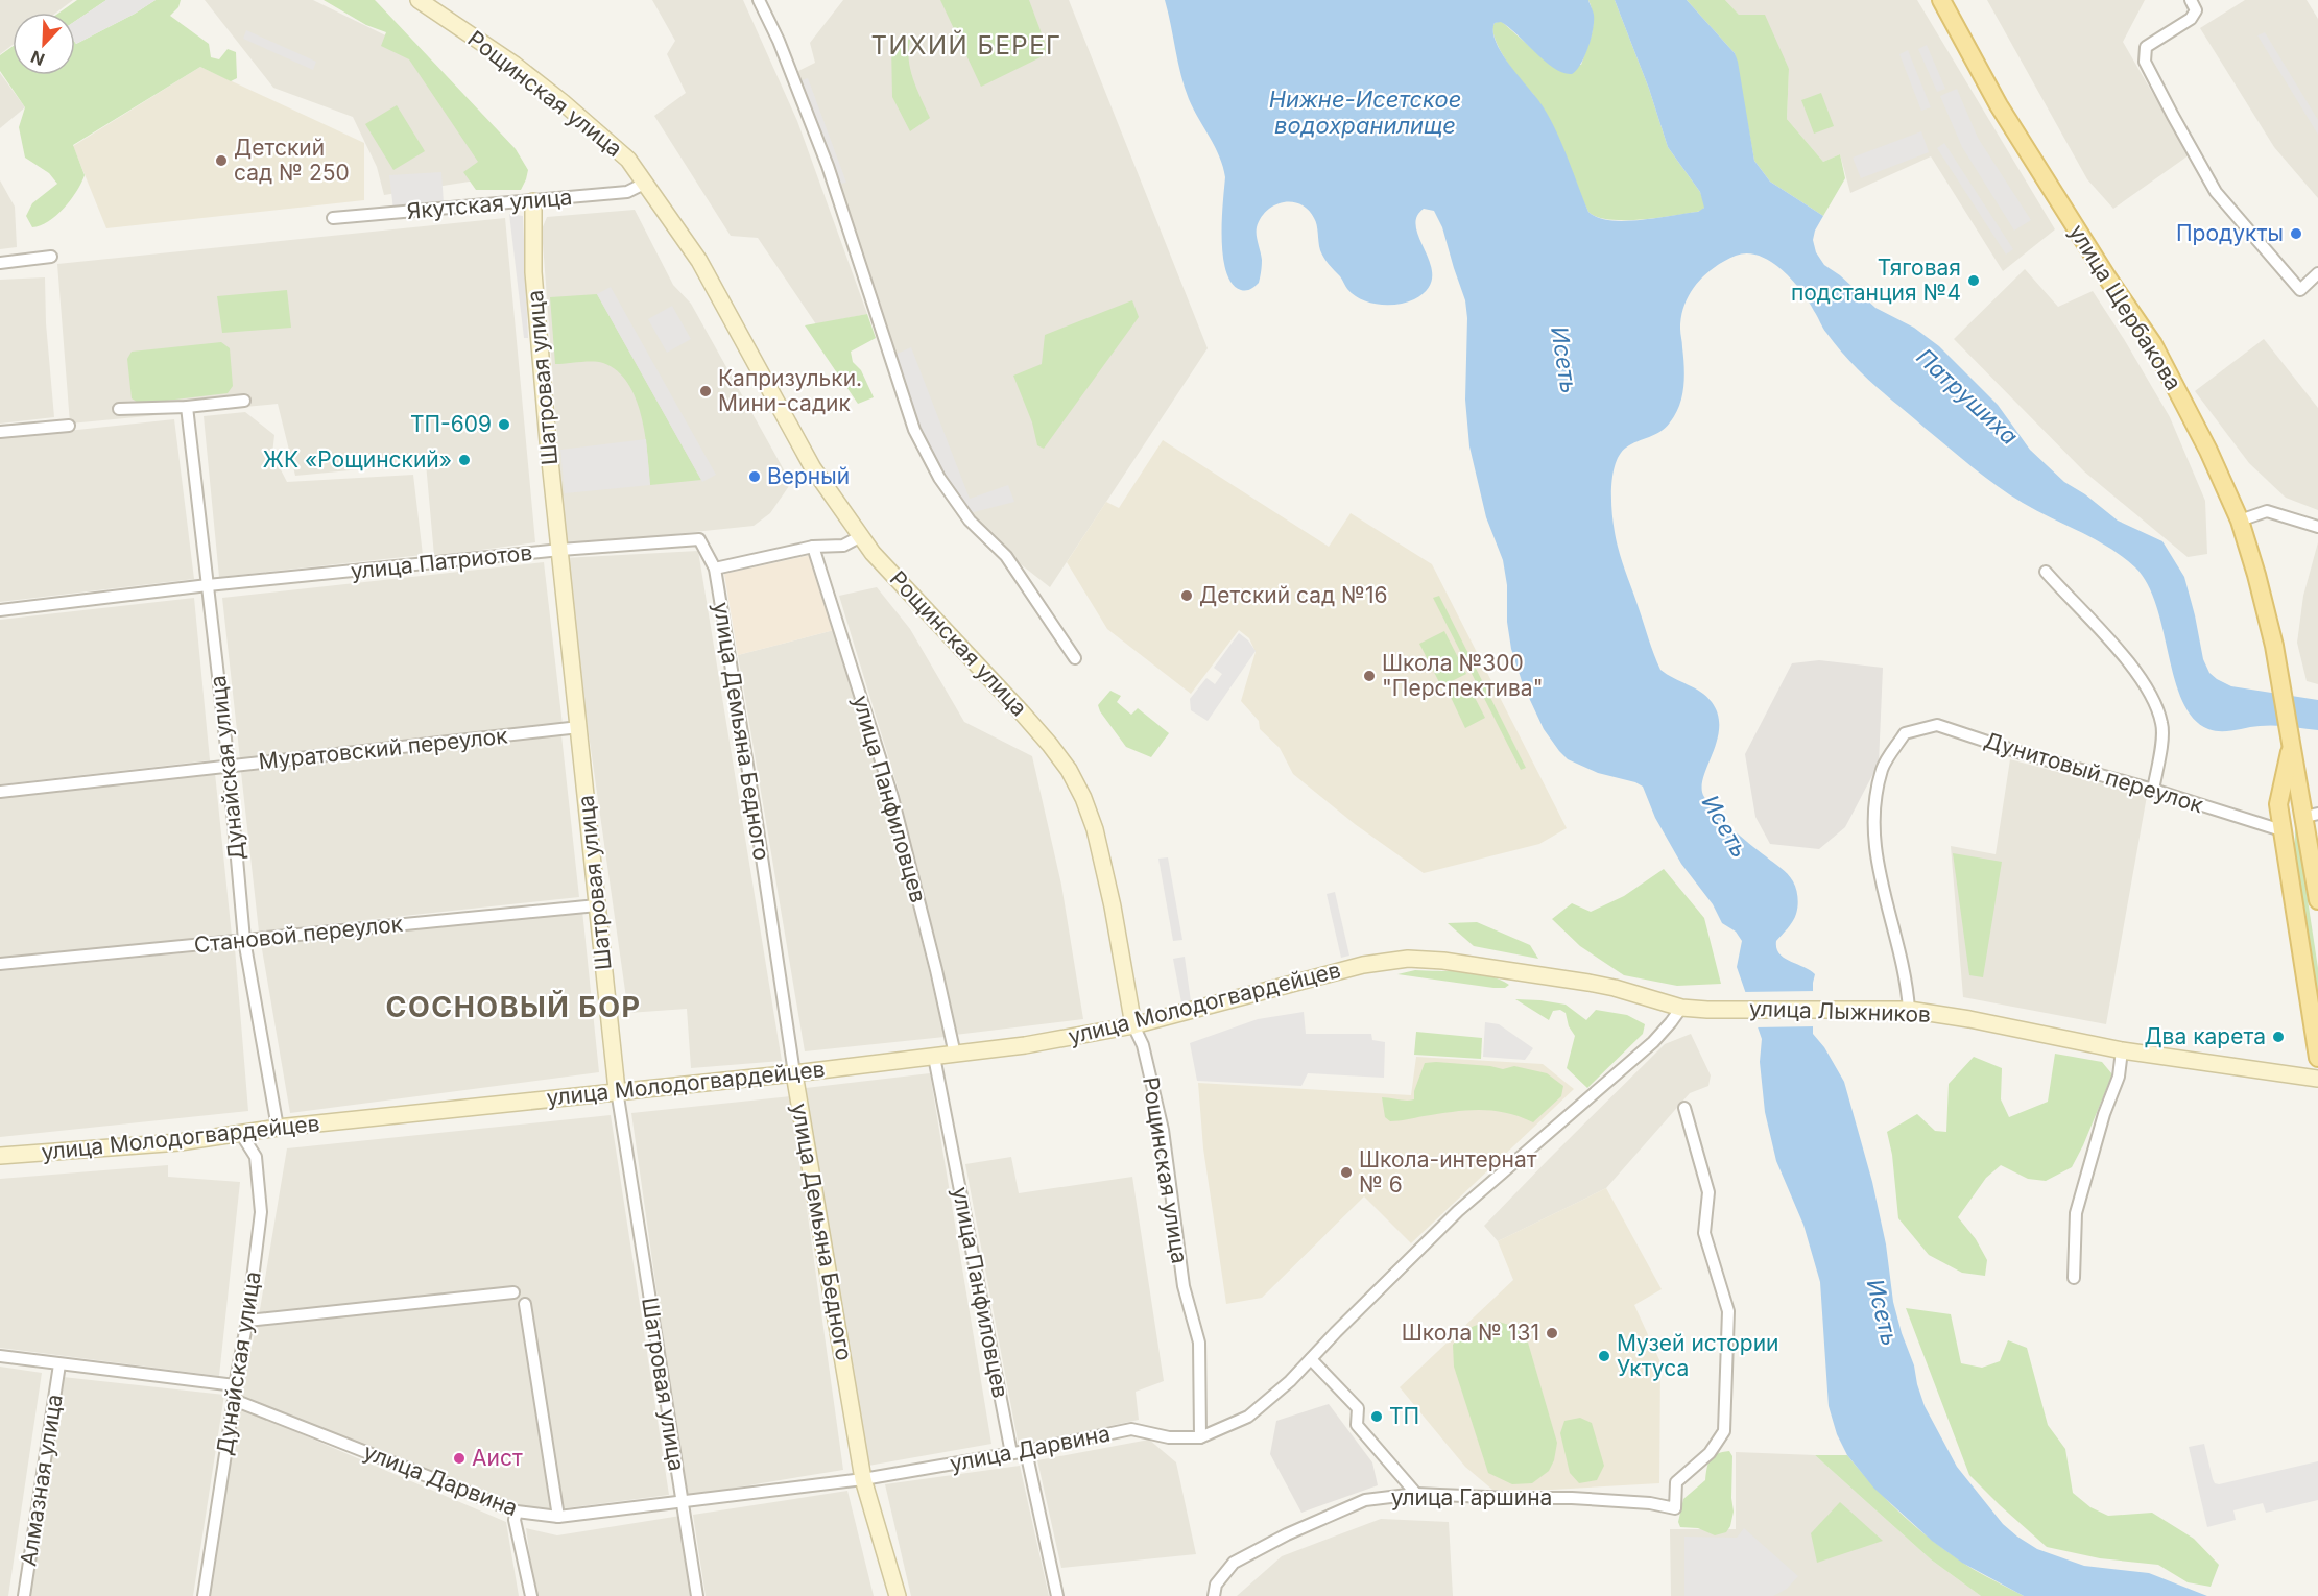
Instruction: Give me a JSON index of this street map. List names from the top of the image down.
{
  "streets": {
    "main road": ["улица Щербакова"],
    "street": [
      "Рощинская улица",
      "Якутская улица",
      "Шатровая улица",
      "улица Патриотов",
      "улица Демьяна Бедного",
      "Муратовский переулок",
      "Дунайская улица",
      "Дунитовый переулок",
      "улица Панфиловцев",
      "Становой переулок",
      "улица Молодогвардейцев",
      "улица Лыжников",
      "улица Дарвина",
      "Алмазная улица",
      "улица Гаршина"
    ]
  },
  "crossings": [
    ["Рощинская улица", "Якутская улица"],
    ["Рощинская улица", "улица Молодогвардейцев"],
    ["Рощинская улица", "улица Дарвина"],
    ["Якутская улица", "Шатровая улица"],
    ["улица Щербакова", "Дунитовый переулок"],
    ["Шатровая улица", "улица Патриотов"],
    ["Шатровая улица", "Муратовский переулок"],
    ["Шатровая улица", "Становой переулок"],
    ["Шатровая улица", "улица Молодогвардейцев"],
    ["Шатровая улица", "улица Дарвина"],
    ["улица Патриотов", "улица Демьяна Бедного"],
    ["улица Патриотов", "Дунайская улица"],
    ["улица Демьяна Бедного", "улица Молодогвардейцев"],
    ["улица Демьяна Бедного", "улица Дарвина"],
    ["Муратовский переулок", "Дунайская улица"],
    ["Дунайская улица", "Становой переулок"],
    ["Дунайская улица", "улица Молодогвардейцев"],
    ["Дунайская улица", "улица Дарвина"],
    ["Дунитовый переулок", "улица Лыжников"],
    ["улица Панфиловцев", "улица Молодогвардейцев"],
    ["улица Панфиловцев", "улица Дарвина"],
    ["улица Молодогвардейцев", "улица Лыжников"],
    ["улица Лыжников", "улица Дарвина"]
  ],
  "districts": ["ТИХИЙ БЕРЕГ", "СОСНОВЫЙ БОР"],
  "water": ["Нижне-Исетское водохранилище", "Исеть", "Патрушиха"],
  "places": [
    "Детский сад № 250",
    "Продукты",
    "Тяговая подстанция №4",
    "Капризульки. Мини-садик",
    "ТП-609",
    "ЖК «Рощинский»",
    "Верный",
    "Детский сад №16",
    "Школа №300 \"Перспектива\"",
    "Два карета",
    "Школа-интернат № 6",
    "Школа № 131",
    "Музей истории Уктуса",
    "ТП",
    "Аист"
  ],
  "north": "bottom left"
}
